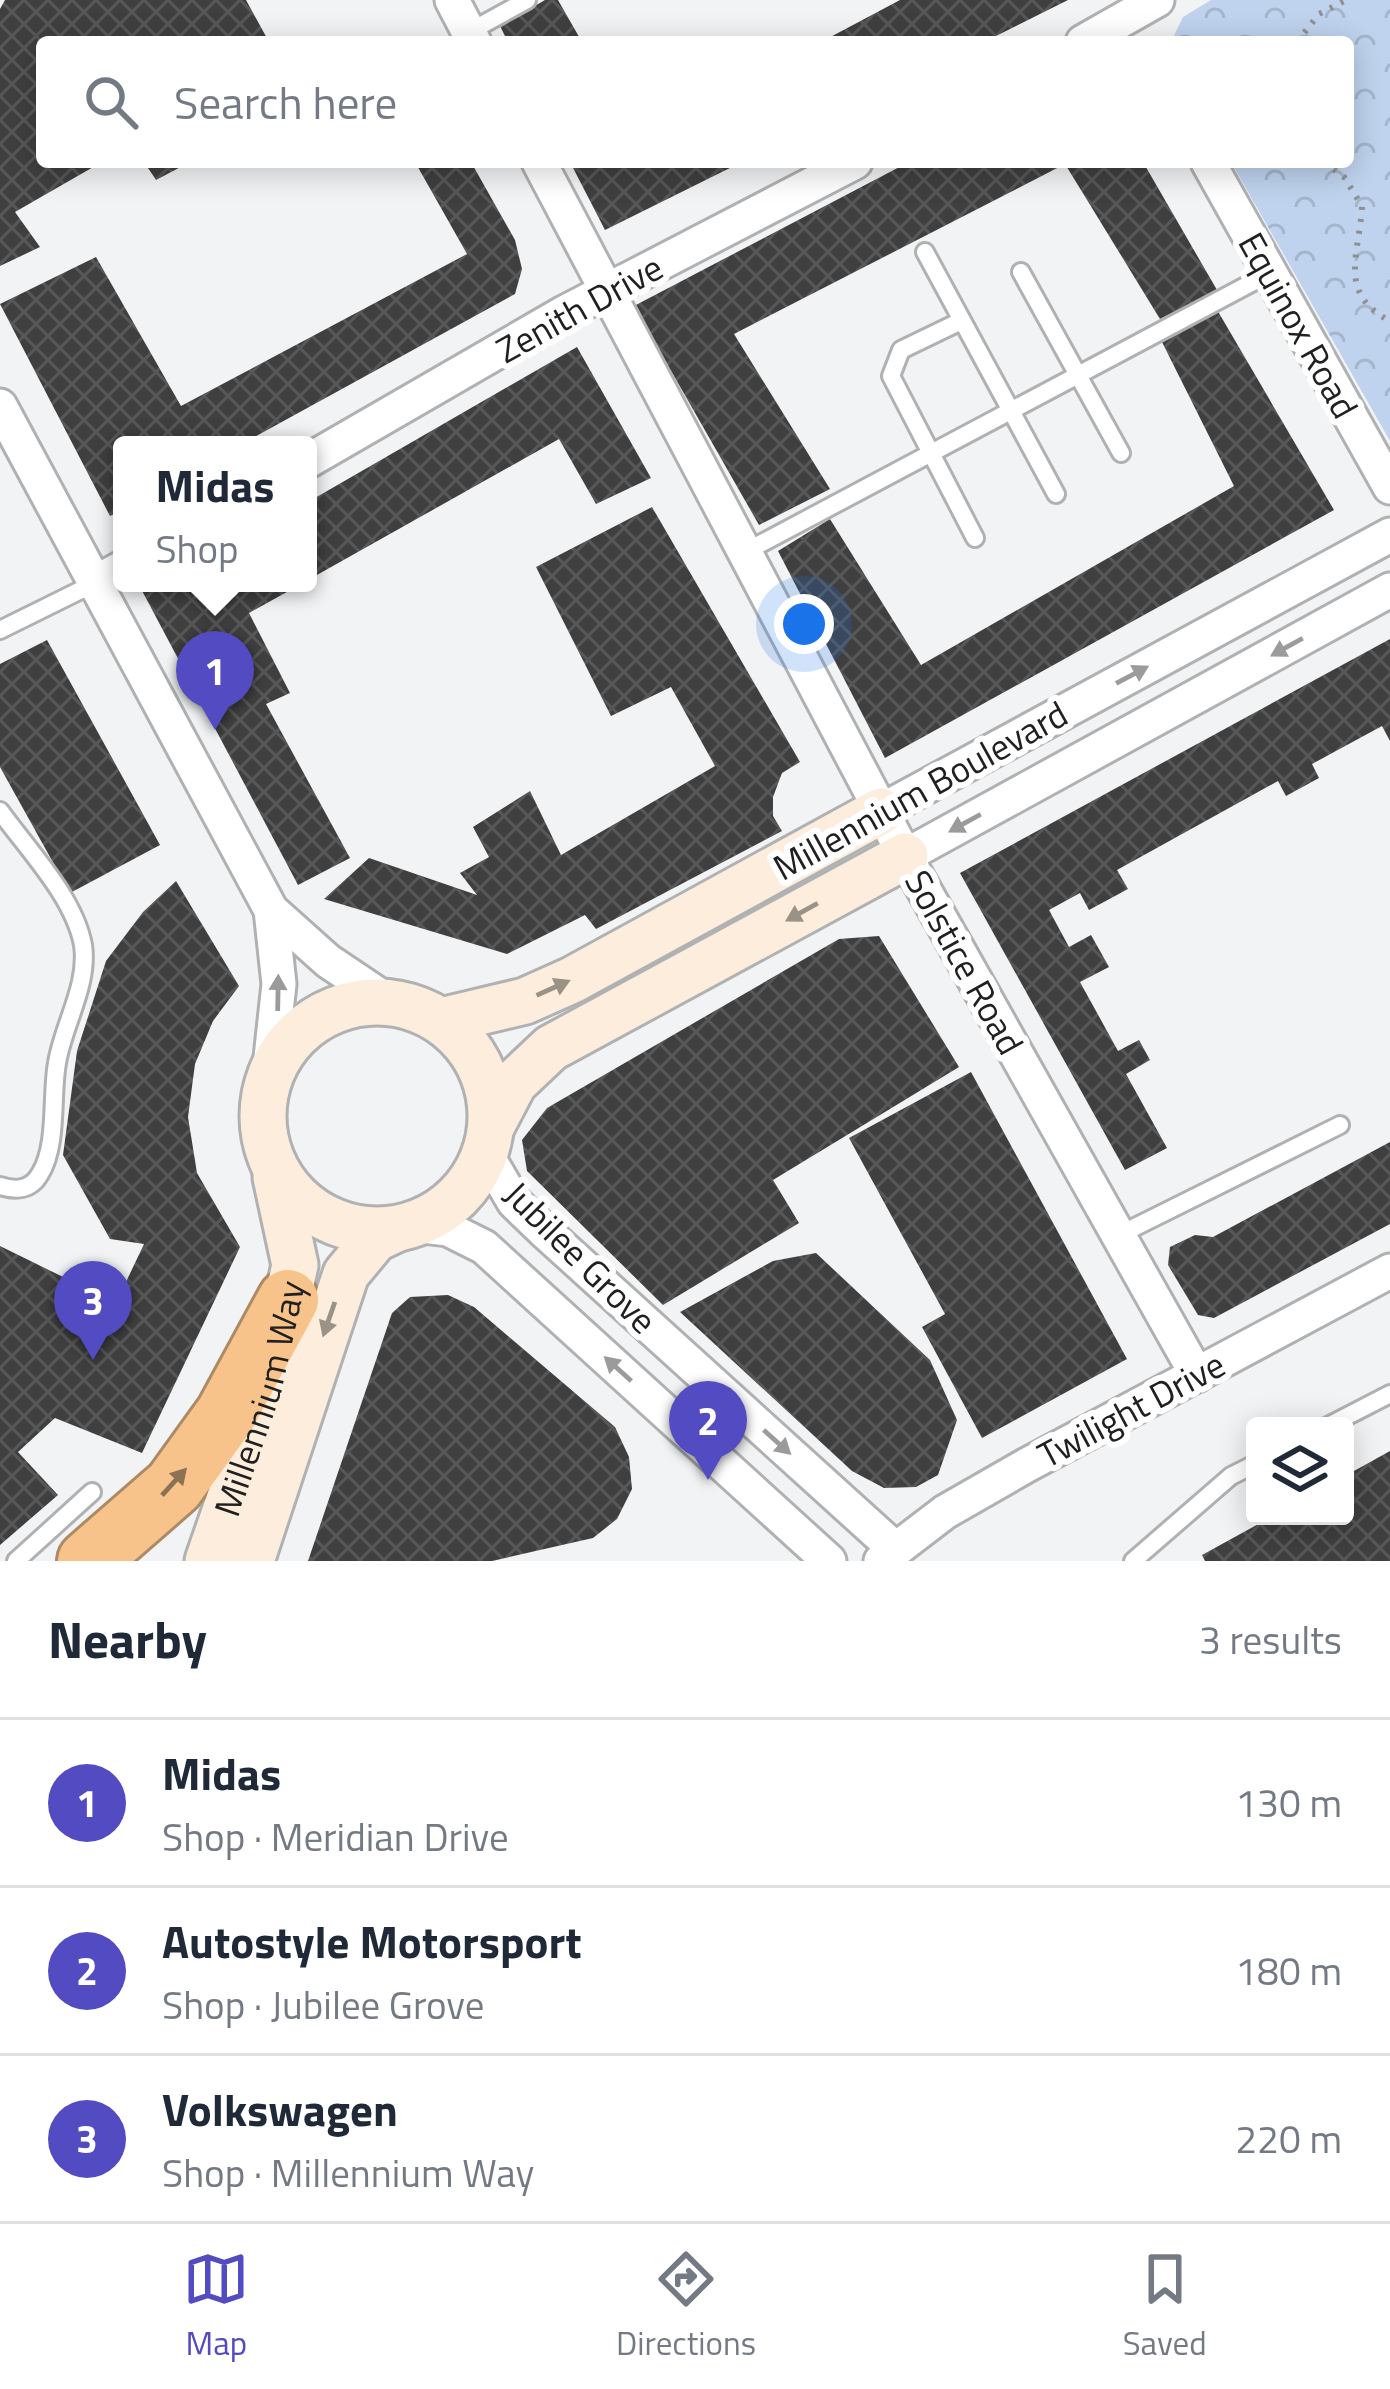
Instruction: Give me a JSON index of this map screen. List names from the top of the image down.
{
  "streets": {
    "street": [
      "Zenith Drive",
      "Equinox Road",
      "Millennium Boulevard",
      "Solstice Road",
      "Jubilee Grove",
      "Millennium Way",
      "Twilight Drive"
    ]
  },
  "crossings": [
    ["Zenith Drive", "Solstice Road"],
    ["Millennium Boulevard", "Solstice Road"],
    ["Millennium Boulevard", "Jubilee Grove"],
    ["Millennium Boulevard", "Millennium Way"],
    ["Solstice Road", "Twilight Drive"],
    ["Jubilee Grove", "Millennium Way"],
    ["Jubilee Grove", "Twilight Drive"]
  ],
  "page": {
    "search": "Search here",
    "popup": ["Midas", "Shop"],
    "pins": ["1", "3", "2"],
    "heading": ["Nearby", "3 results"],
    "list": [
      {
        "mark": "1",
        "name": "Midas",
        "note": "Shop · Meridian Drive",
        "value": "130 m"
      },
      {
        "mark": "2",
        "name": "Autostyle Motorsport",
        "note": "Shop · Jubilee Grove",
        "value": "180 m"
      },
      {
        "mark": "3",
        "name": "Volkswagen",
        "note": "Shop · Millennium Way",
        "value": "220 m"
      }
    ],
    "nav": ["Map", "Directions", "Saved"]
  }
}
